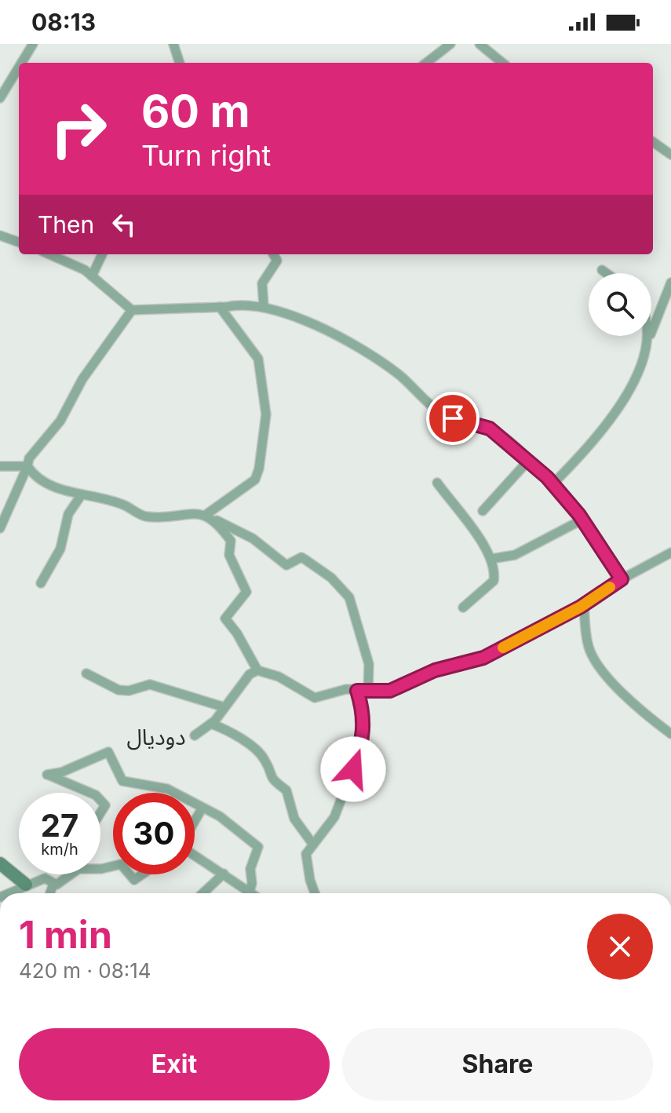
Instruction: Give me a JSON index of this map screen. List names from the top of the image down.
{
  "districts": ["دودیال"],
  "page": {
    "status": "08:13",
    "turn": ["60 m", "Turn right"],
    "then": "Then",
    "speed": "27 km/h",
    "limit": "30",
    "heading": ["1 min", "420 m · 08:14"],
    "buttons": ["Exit", "Share"]
  }
}
